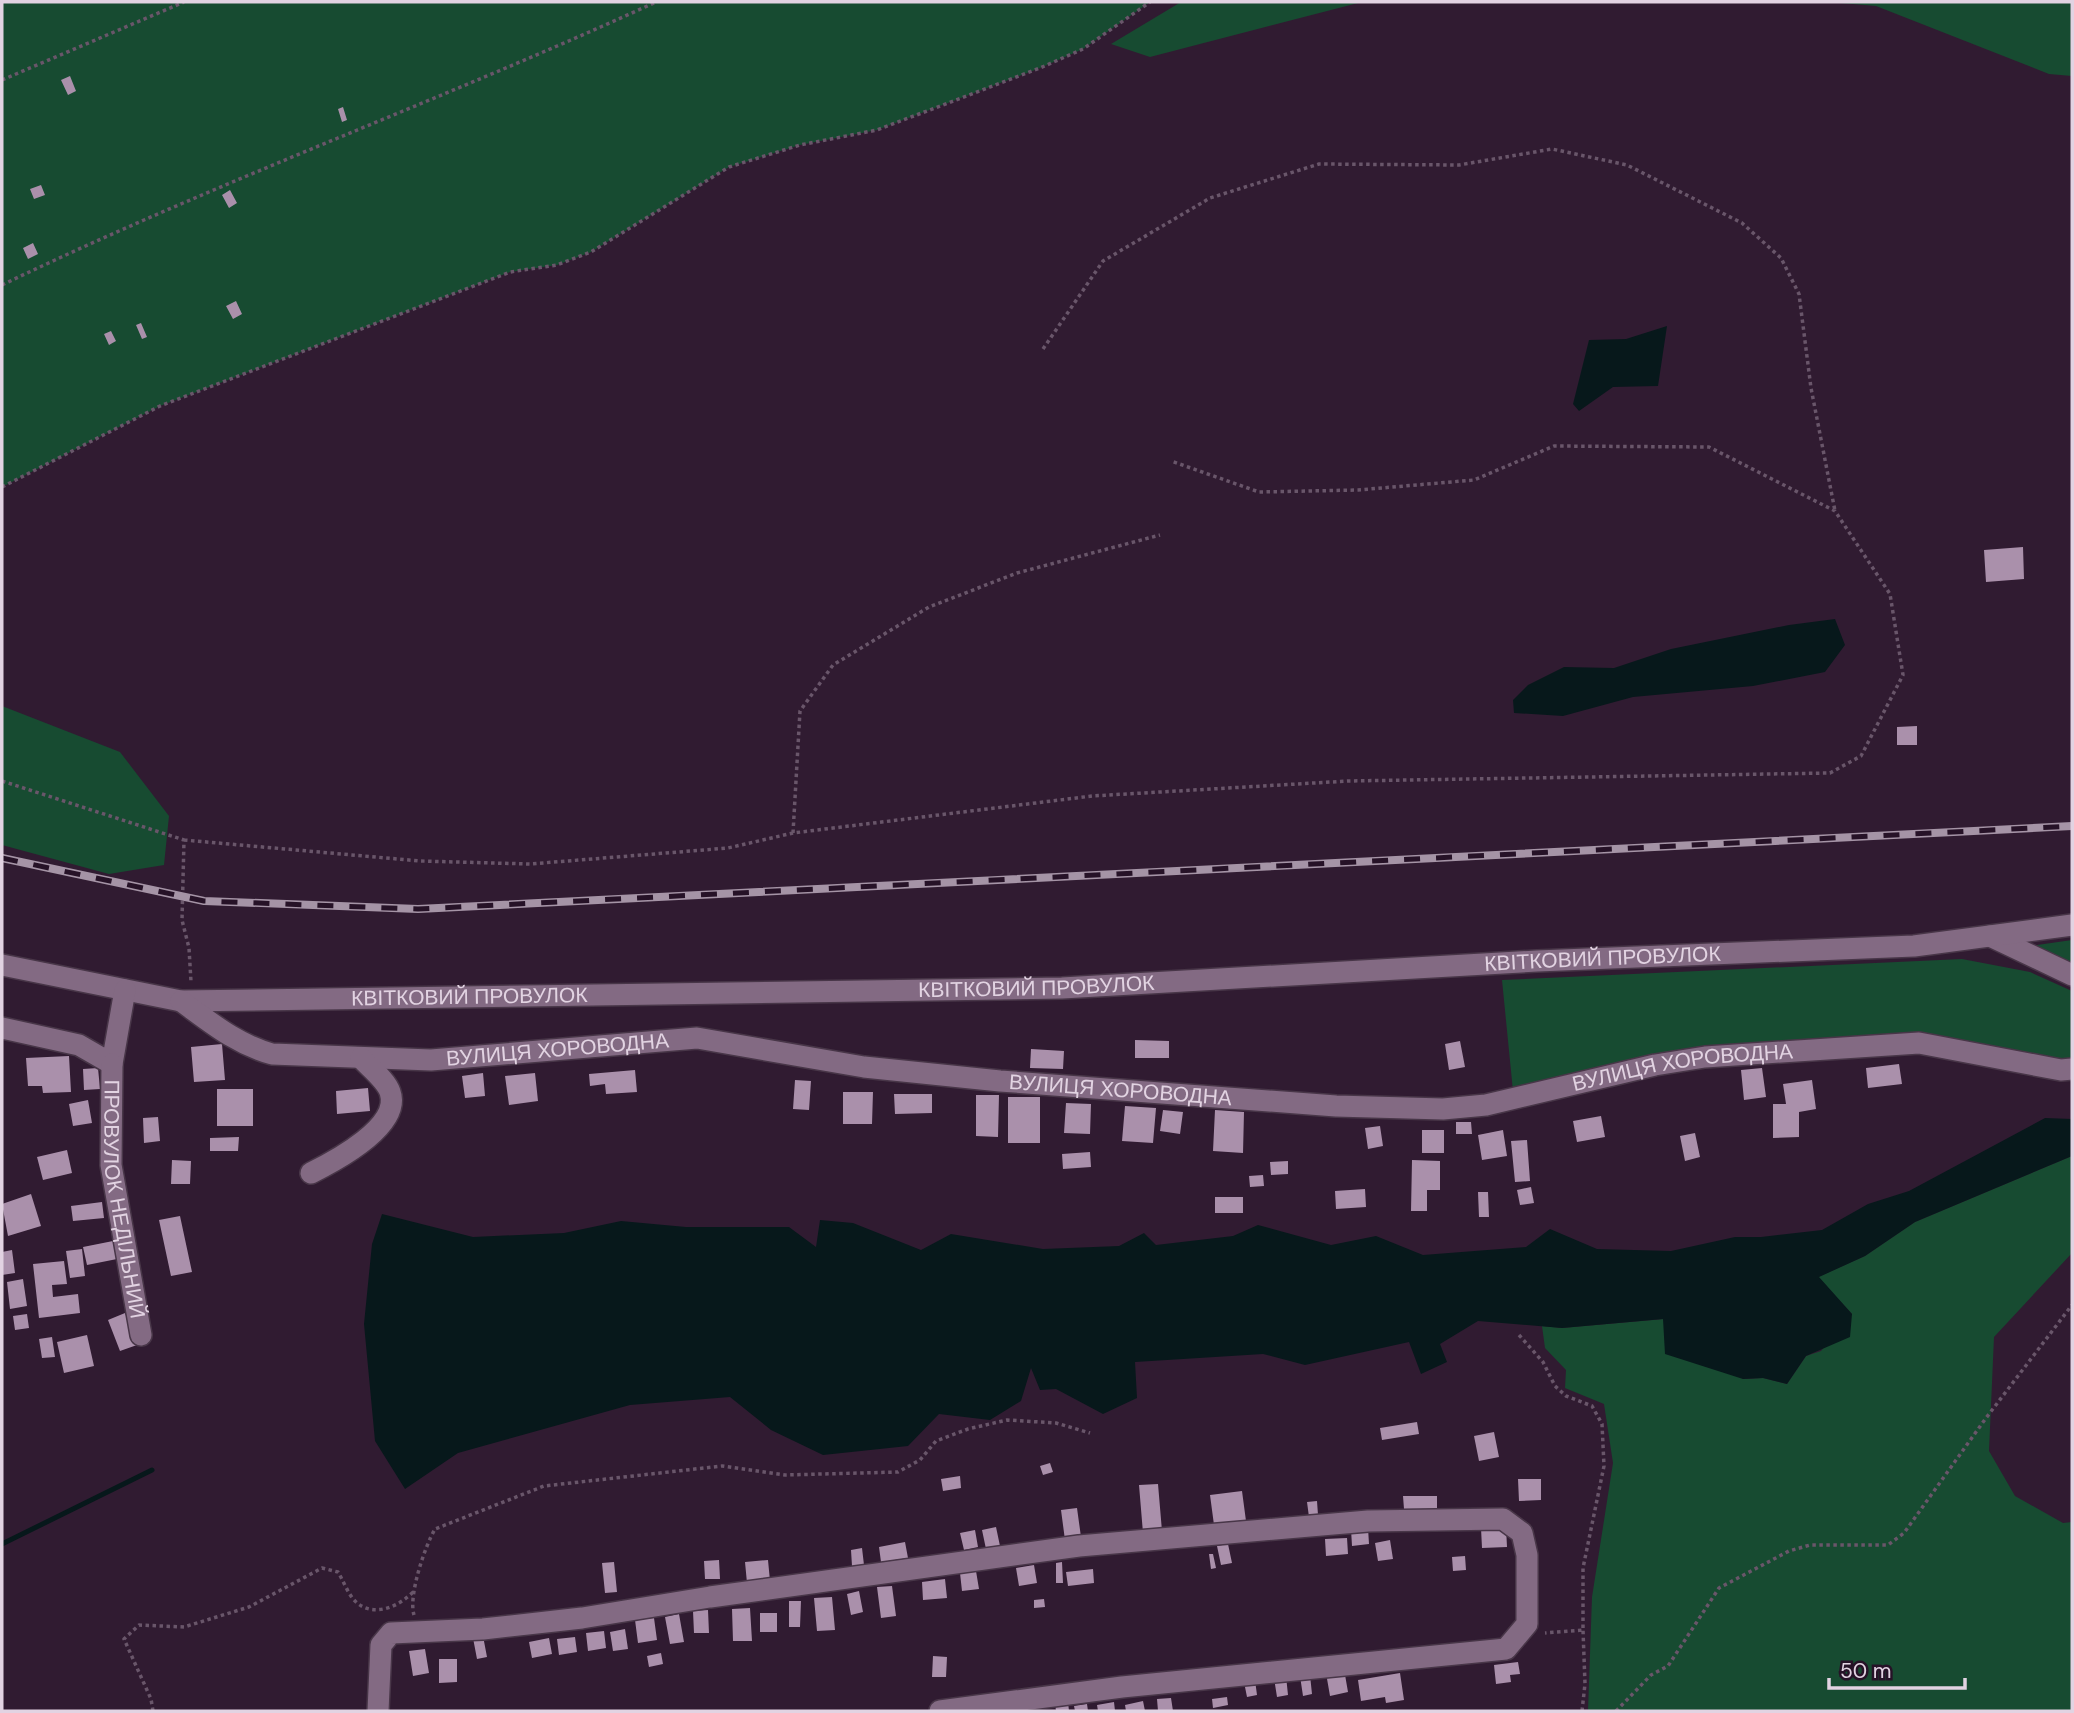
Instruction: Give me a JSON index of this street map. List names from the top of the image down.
{
  "streets": {
    "street": ["КВІТКОВИЙ ПРОВУЛОК", "ВУЛИЦЯ ХОРОВОДНА", "ПРОВУЛОК НЕДІЛЬНИЙ"]
  },
  "crossings": [
    ["КВІТКОВИЙ ПРОВУЛОК", "ВУЛИЦЯ ХОРОВОДНА"],
    ["КВІТКОВИЙ ПРОВУЛОК", "ПРОВУЛОК НЕДІЛЬНИЙ"]
  ],
  "scale_bar": "50 m"
}
